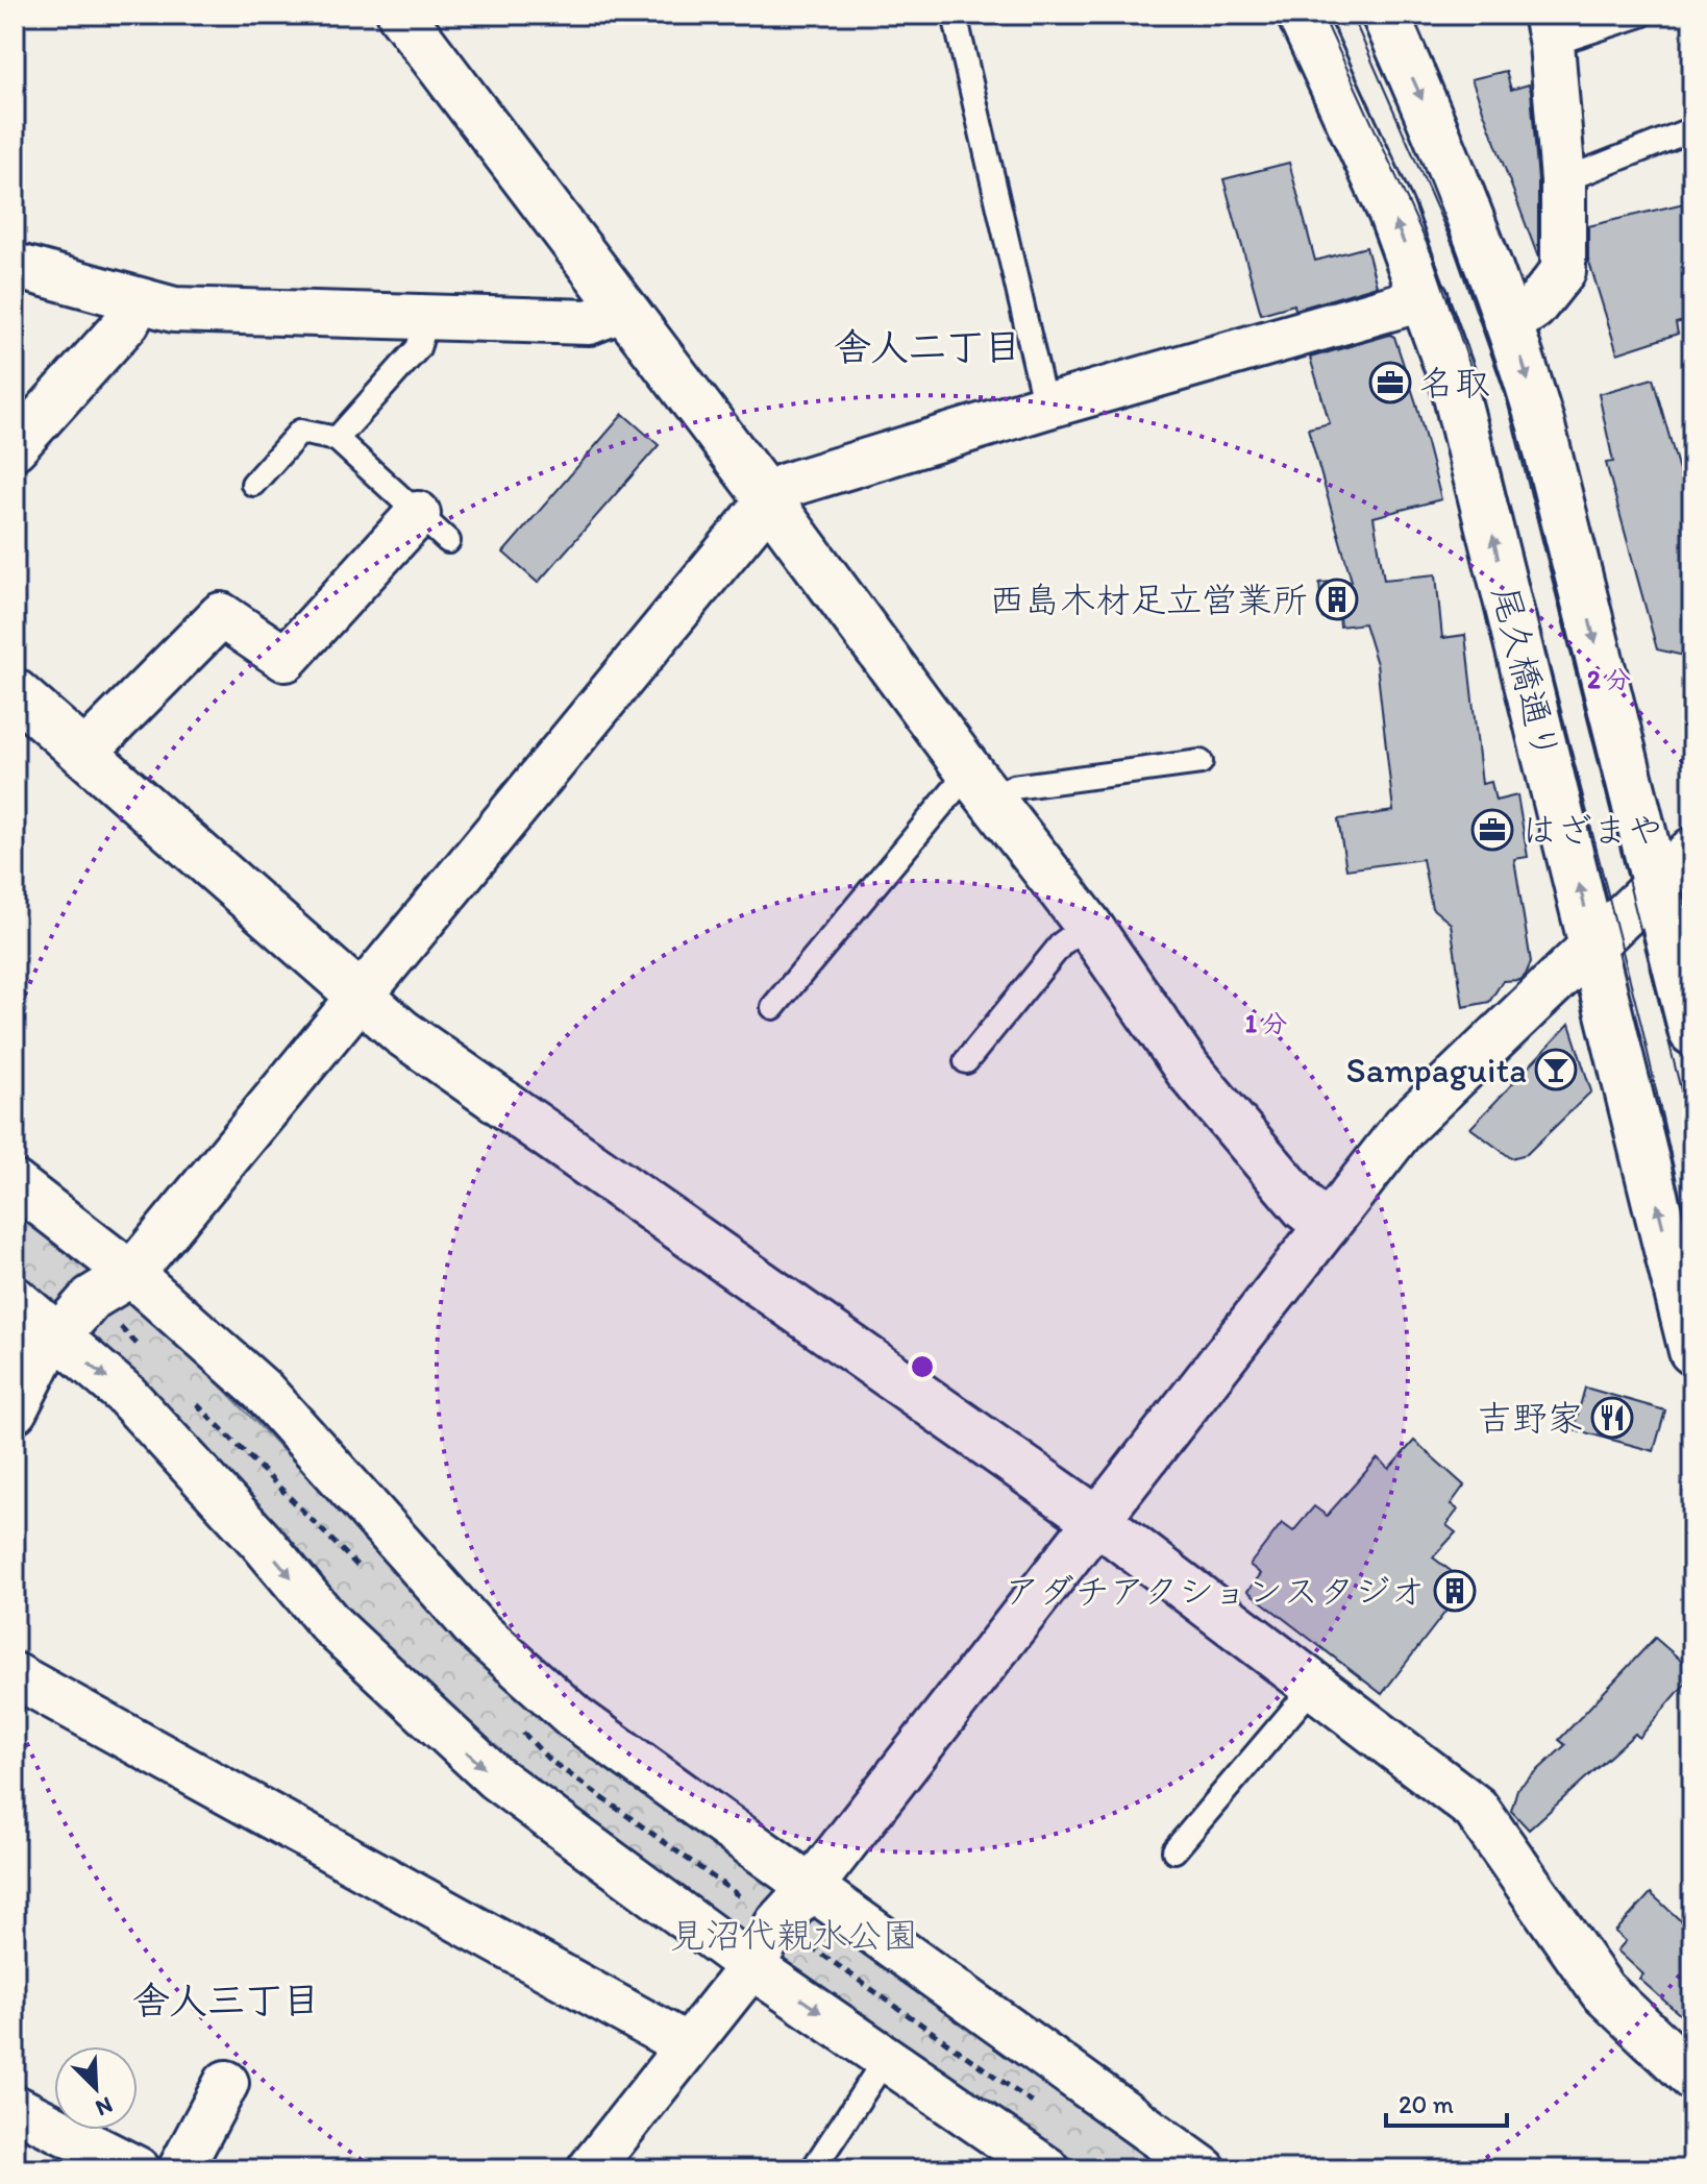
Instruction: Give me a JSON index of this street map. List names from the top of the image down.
{
  "streets": {
    "street": ["尾久橋通り"]
  },
  "districts": ["舎人二丁目", "舎人三丁目"],
  "parks": ["見沼代親水公園"],
  "places": {
    "office": ["名取", "はざまや"],
    "building": ["西島木材足立営業所", "アダチアクションスタジオ"],
    "bar": ["Sampaguita"],
    "restaurant": ["吉野家"]
  },
  "scale_bar": "20 m",
  "north": "bottom right",
  "rings": ["2 分", "1 分"]
}
